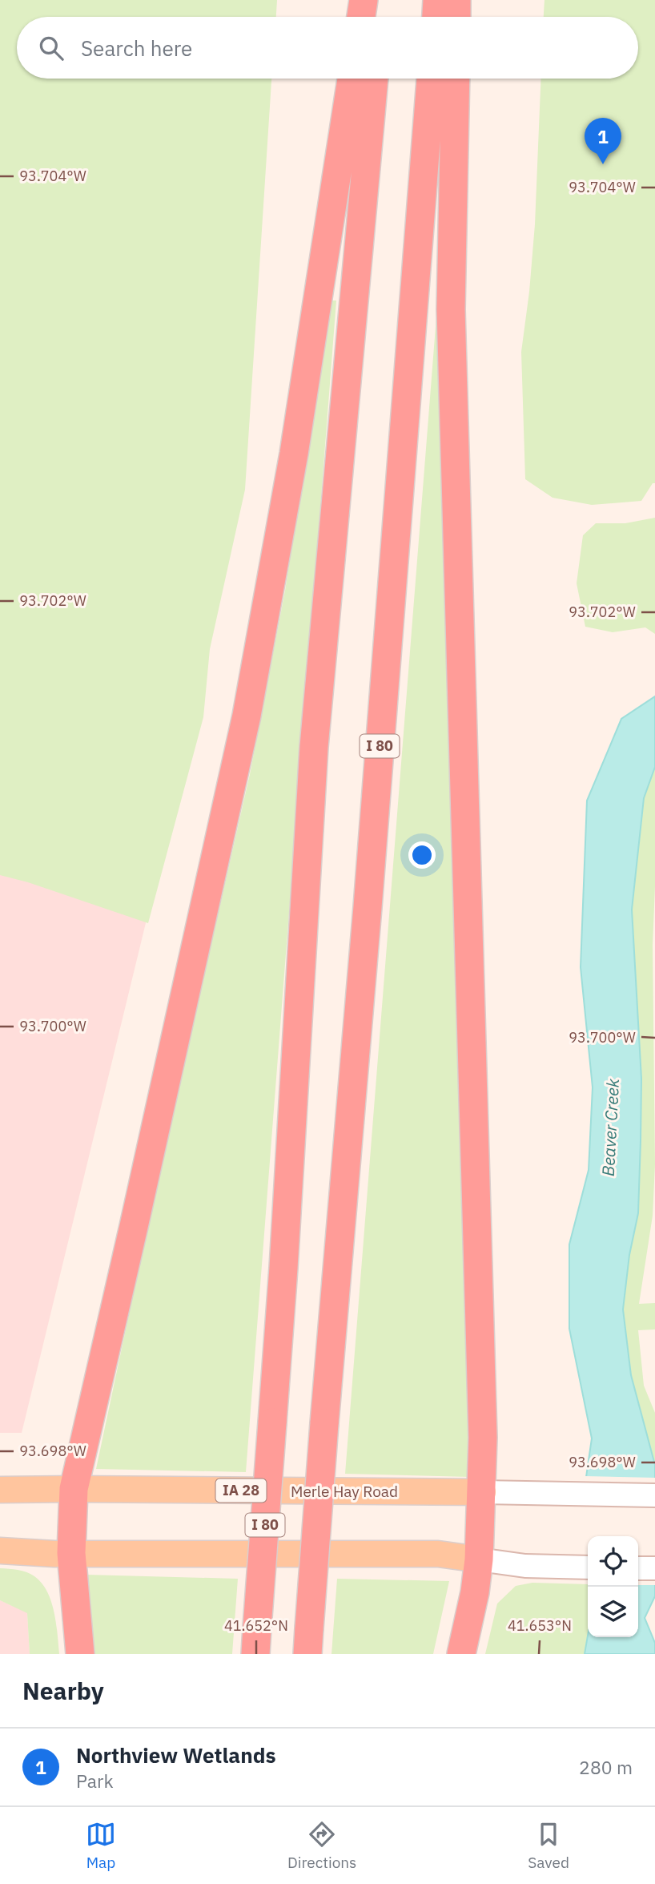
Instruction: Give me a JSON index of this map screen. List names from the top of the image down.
{
  "streets": {
    "highway": ["I 80"],
    "main road": ["IA 28", "Merle Hay Road"]
  },
  "water": ["Beaver Creek"],
  "page": {
    "search": "Search here",
    "pins": "1",
    "heading": "Nearby",
    "list": [
      {
        "mark": "1",
        "name": "Northview Wetlands",
        "note": "Park",
        "value": "280 m"
      }
    ],
    "nav": ["Map", "Directions", "Saved"]
  },
  "coordinates": [
    "93.704°W",
    "93.702°W",
    "93.700°W",
    "93.698°W",
    "41.652°N",
    "41.653°N"
  ]
}
